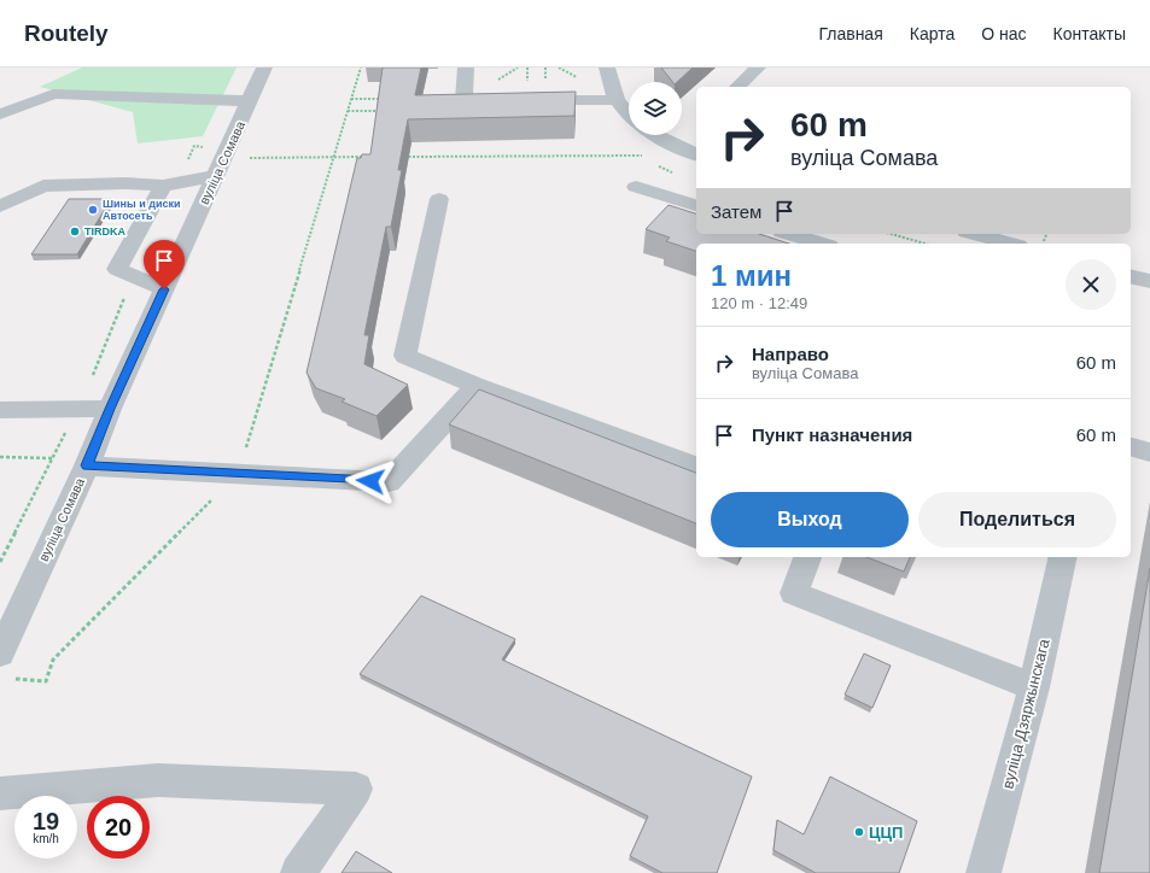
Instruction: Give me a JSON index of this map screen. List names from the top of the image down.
{
  "streets": {
    "street": ["вуліца Сомава", "вуліца Дзяржынскага"]
  },
  "places": ["Шины и диски Автосеть", "TIRDKA", "ЦЦП"],
  "page": {
    "header": "Routely",
    "nav": [
      "Главная",
      "Карта",
      "О нас",
      "Контакты"
    ],
    "turn": ["60 m", "вуліца Сомава"],
    "then": "Затем",
    "heading": ["1 мин", "120 m · 12:49"],
    "list": [
      {
        "name": "Направо",
        "note": "вуліца Сомава",
        "value": "60 m"
      },
      {
        "name": "Пункт назначения",
        "value": "60 m"
      }
    ],
    "buttons": ["Выход", "Поделиться"],
    "speed": "19 km/h",
    "limit": "20"
  }
}
